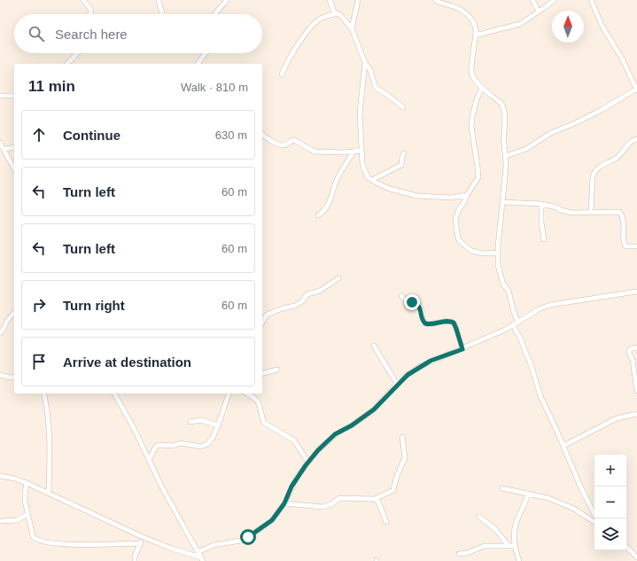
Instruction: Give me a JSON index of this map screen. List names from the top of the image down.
{
  "north": "top",
  "page": {
    "search": "Search here",
    "heading": ["11 min", "Walk · 810 m"],
    "list": [
      ["Continue", "630 m"],
      ["Turn left", "60 m"],
      ["Turn left", "60 m"],
      ["Turn right", "60 m"],
      "Arrive at destination"
    ],
    "map_buttons": ["+", "−"]
  }
}
